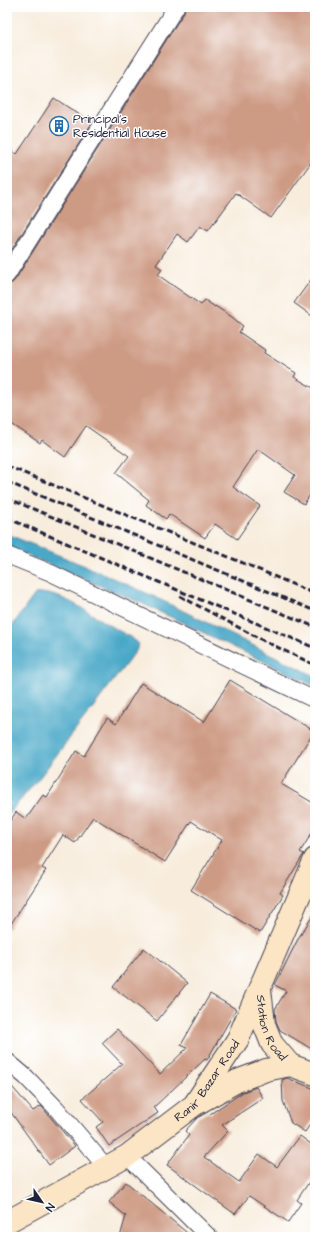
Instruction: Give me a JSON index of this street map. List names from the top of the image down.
{
  "streets": {
    "main road": ["Station Road", "Ranir Bazar Road"]
  },
  "crossings": [
    ["Station Road", "Ranir Bazar Road"]
  ],
  "places": {
    "building": ["Principal's Residential House"]
  },
  "north": "bottom right"
}
